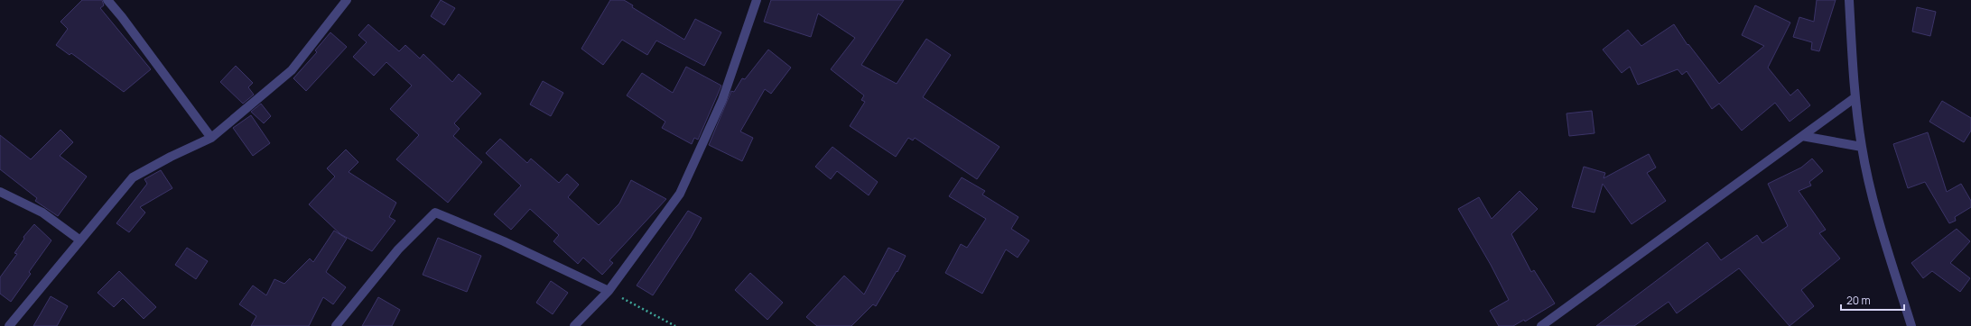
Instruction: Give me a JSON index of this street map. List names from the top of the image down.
{
  "scale_bar": "20 m"
}
